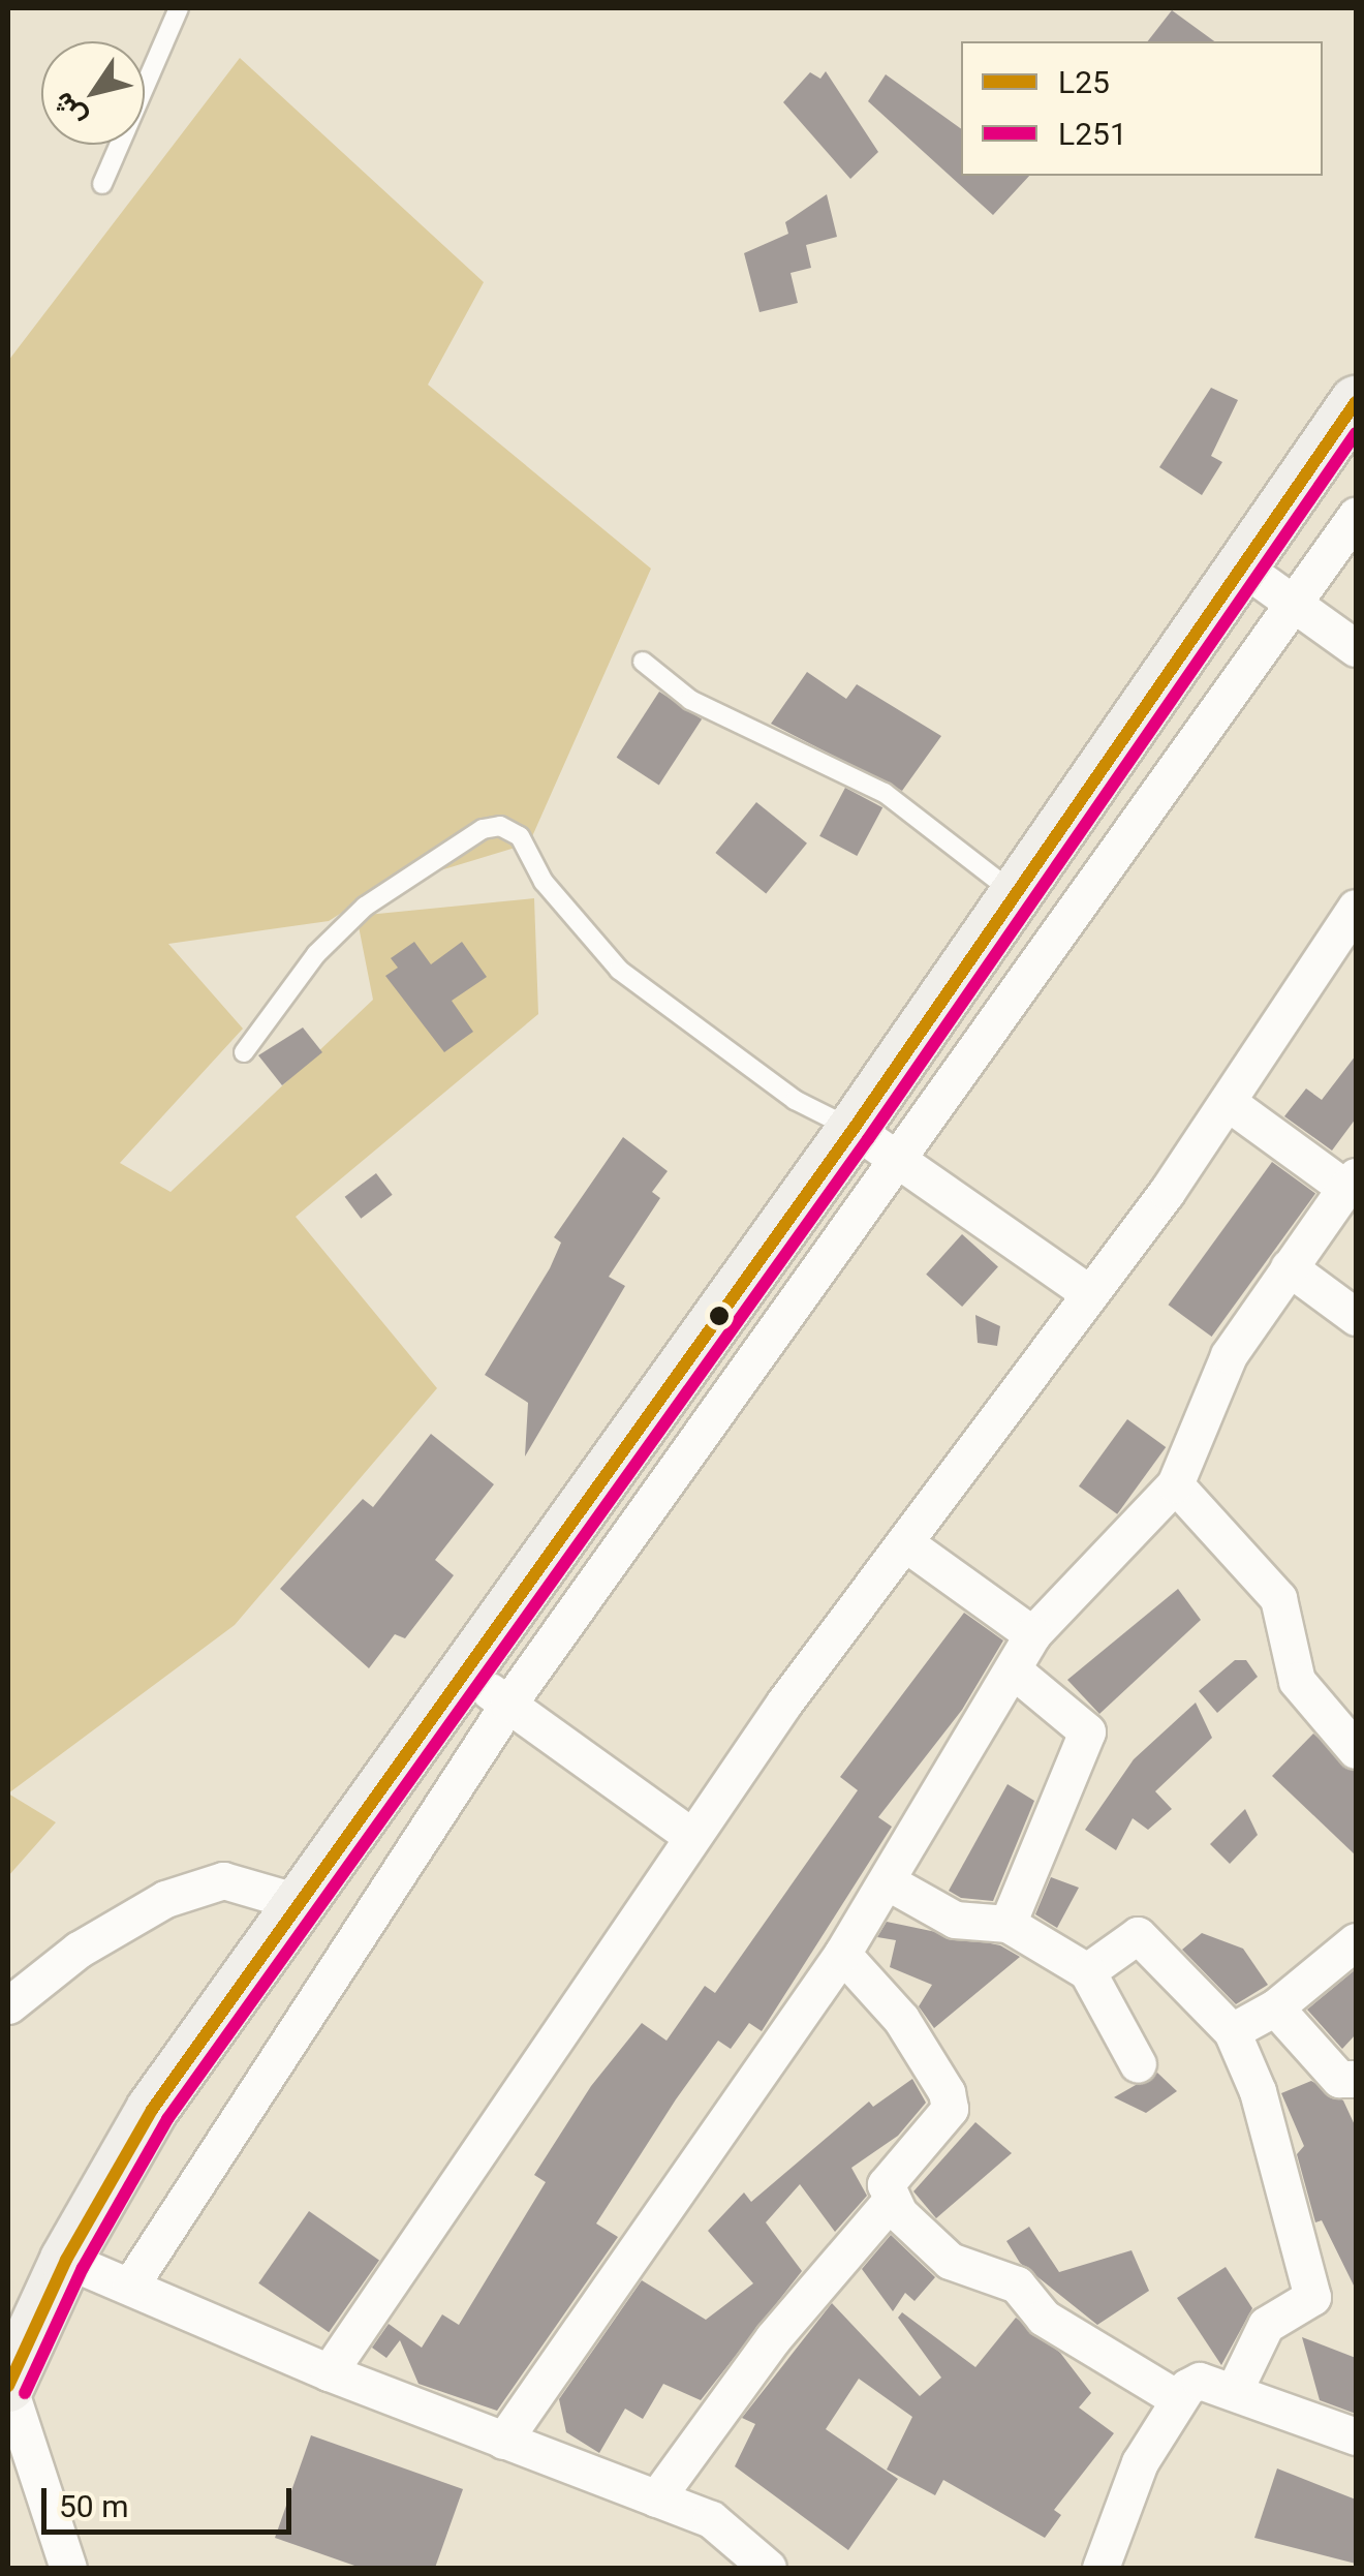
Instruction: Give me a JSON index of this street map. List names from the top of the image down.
{
  "lines": ["transit line L25", "transit line L251"],
  "legend": ["L25", "L251"],
  "scale_bar": "50 m",
  "north": "bottom left"
}
